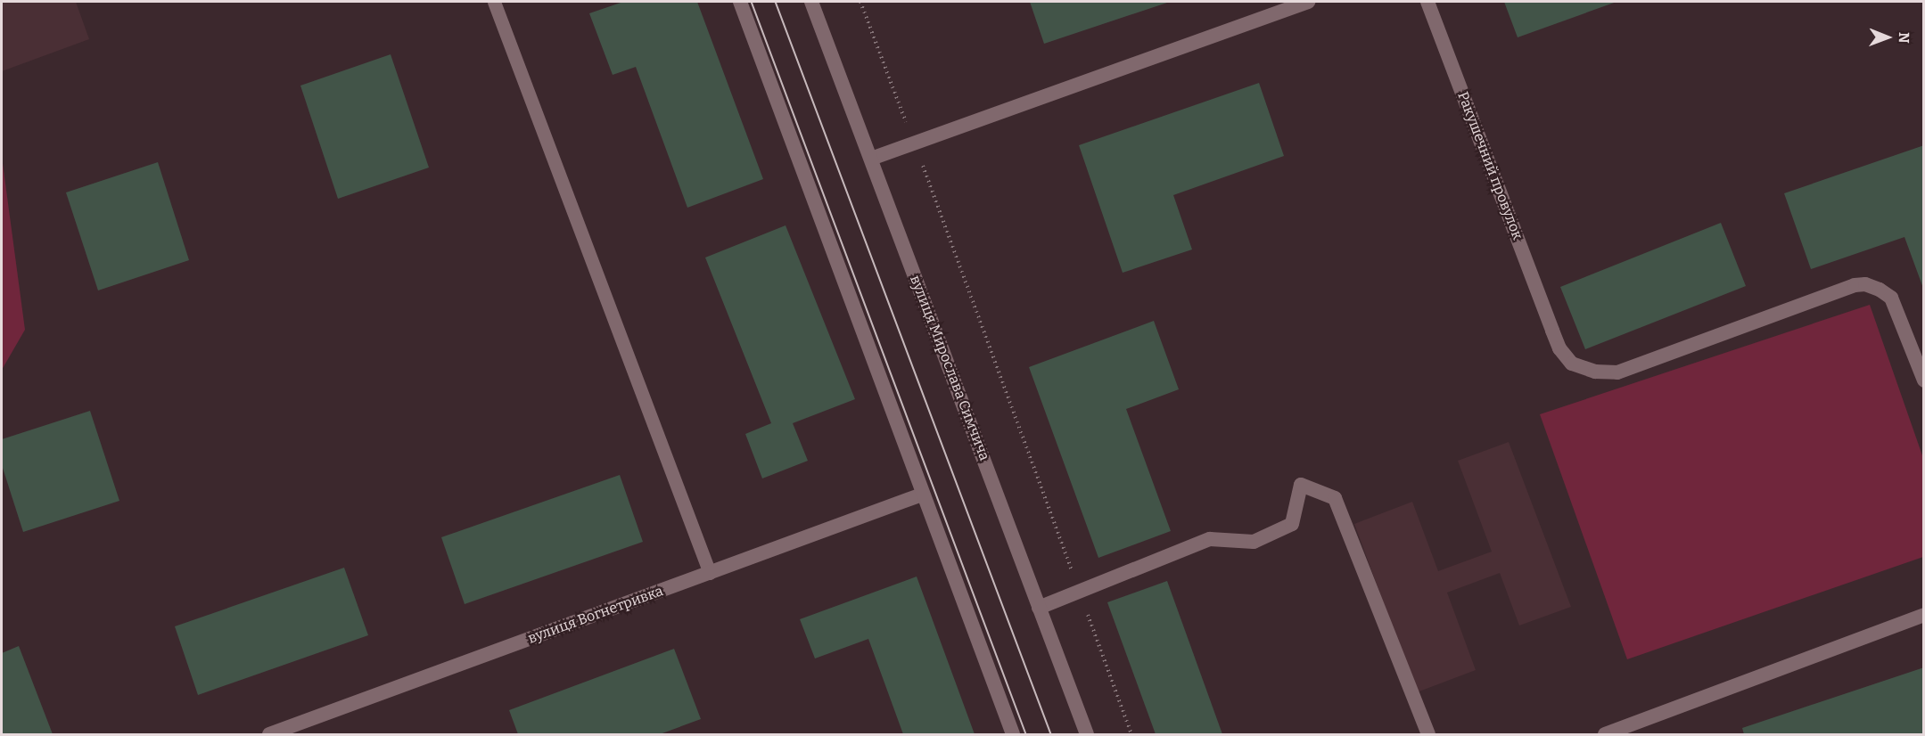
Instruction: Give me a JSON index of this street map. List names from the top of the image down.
{
  "streets": {
    "street": ["Ракушечний провулок", "вулиця Мирослава Симчича", "вулиця Вогнетривка"]
  },
  "north": "right"
}
